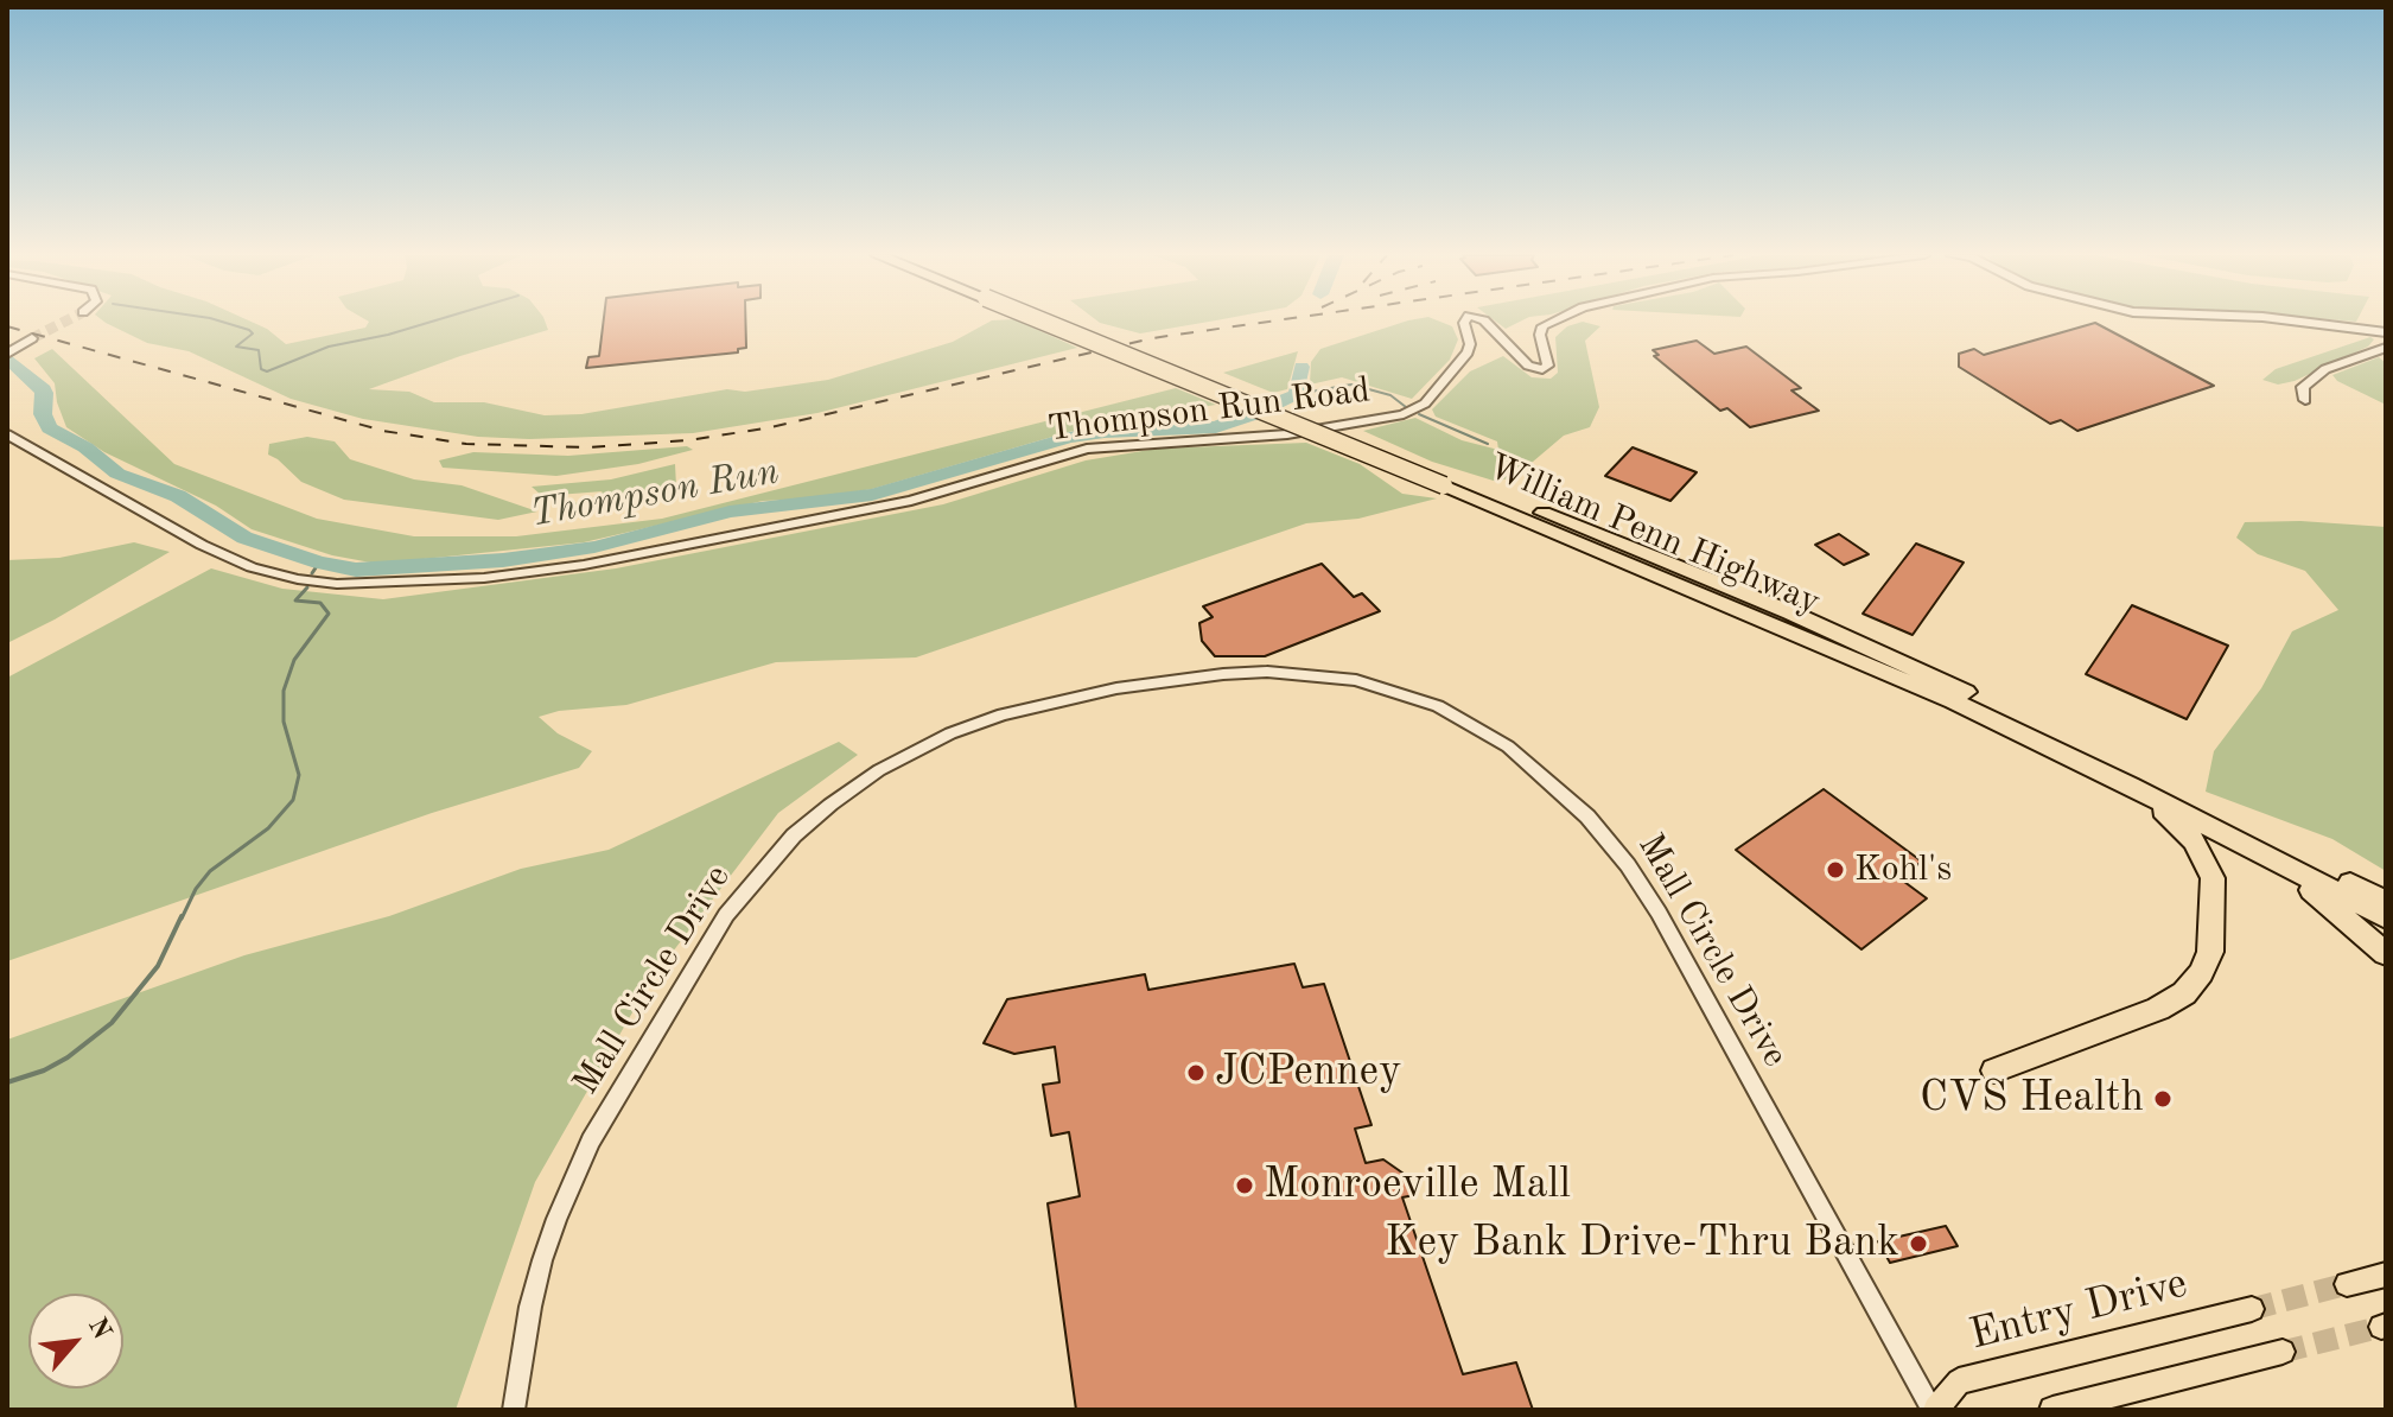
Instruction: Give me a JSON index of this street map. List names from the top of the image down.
{
  "streets": {
    "highway": ["William Penn Highway"],
    "main road": ["Entry Drive"],
    "street": ["Thompson Run Road", "Mall Circle Drive"]
  },
  "crossings": [
    ["Mall Circle Drive", "Entry Drive"]
  ],
  "water": ["Thompson Run"],
  "places": [
    "Kohl's",
    "JCPenney",
    "CVS Health",
    "Monroeville Mall",
    "Key Bank Drive-Thru Bank"
  ],
  "north": "top right"
}
